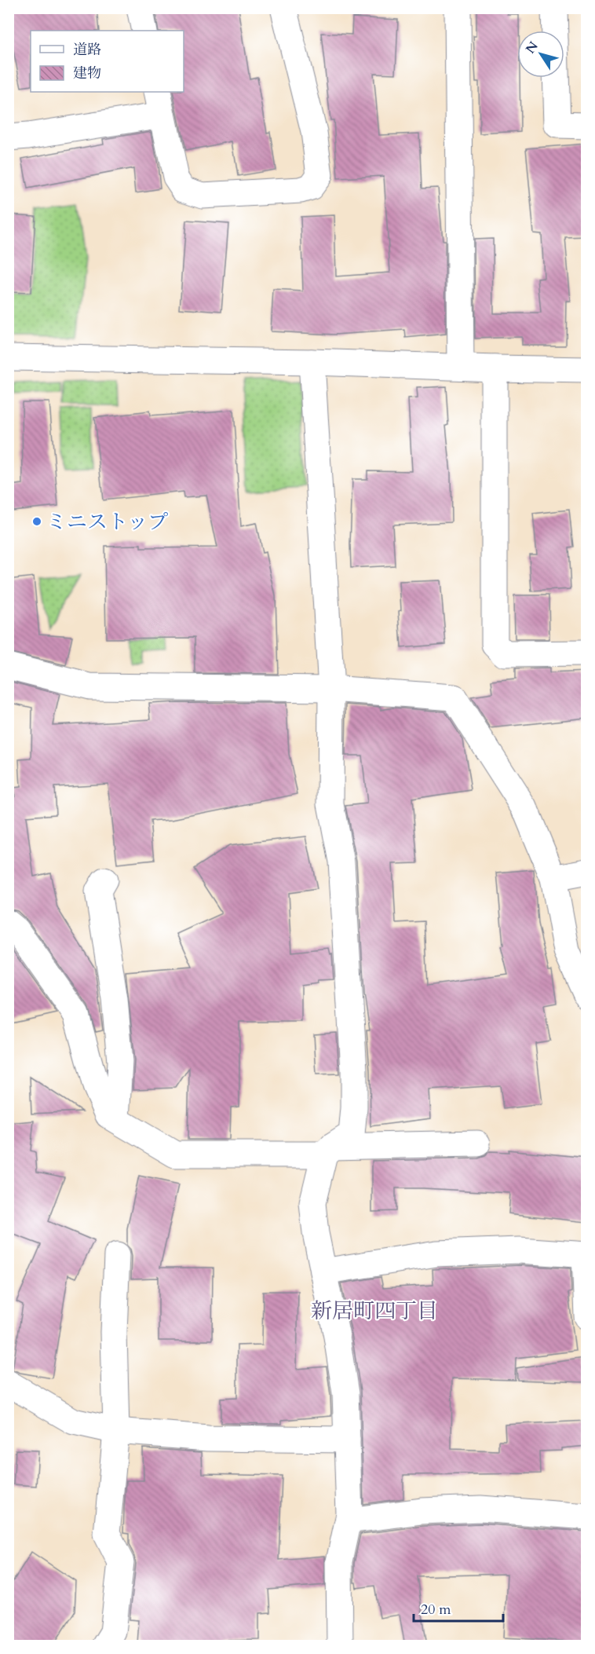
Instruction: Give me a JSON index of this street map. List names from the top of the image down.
{
  "districts": ["新居町四丁目"],
  "places": ["ミニストップ"],
  "legend": ["道路", "建物"],
  "scale_bar": "20 m",
  "north": "top left"
}
